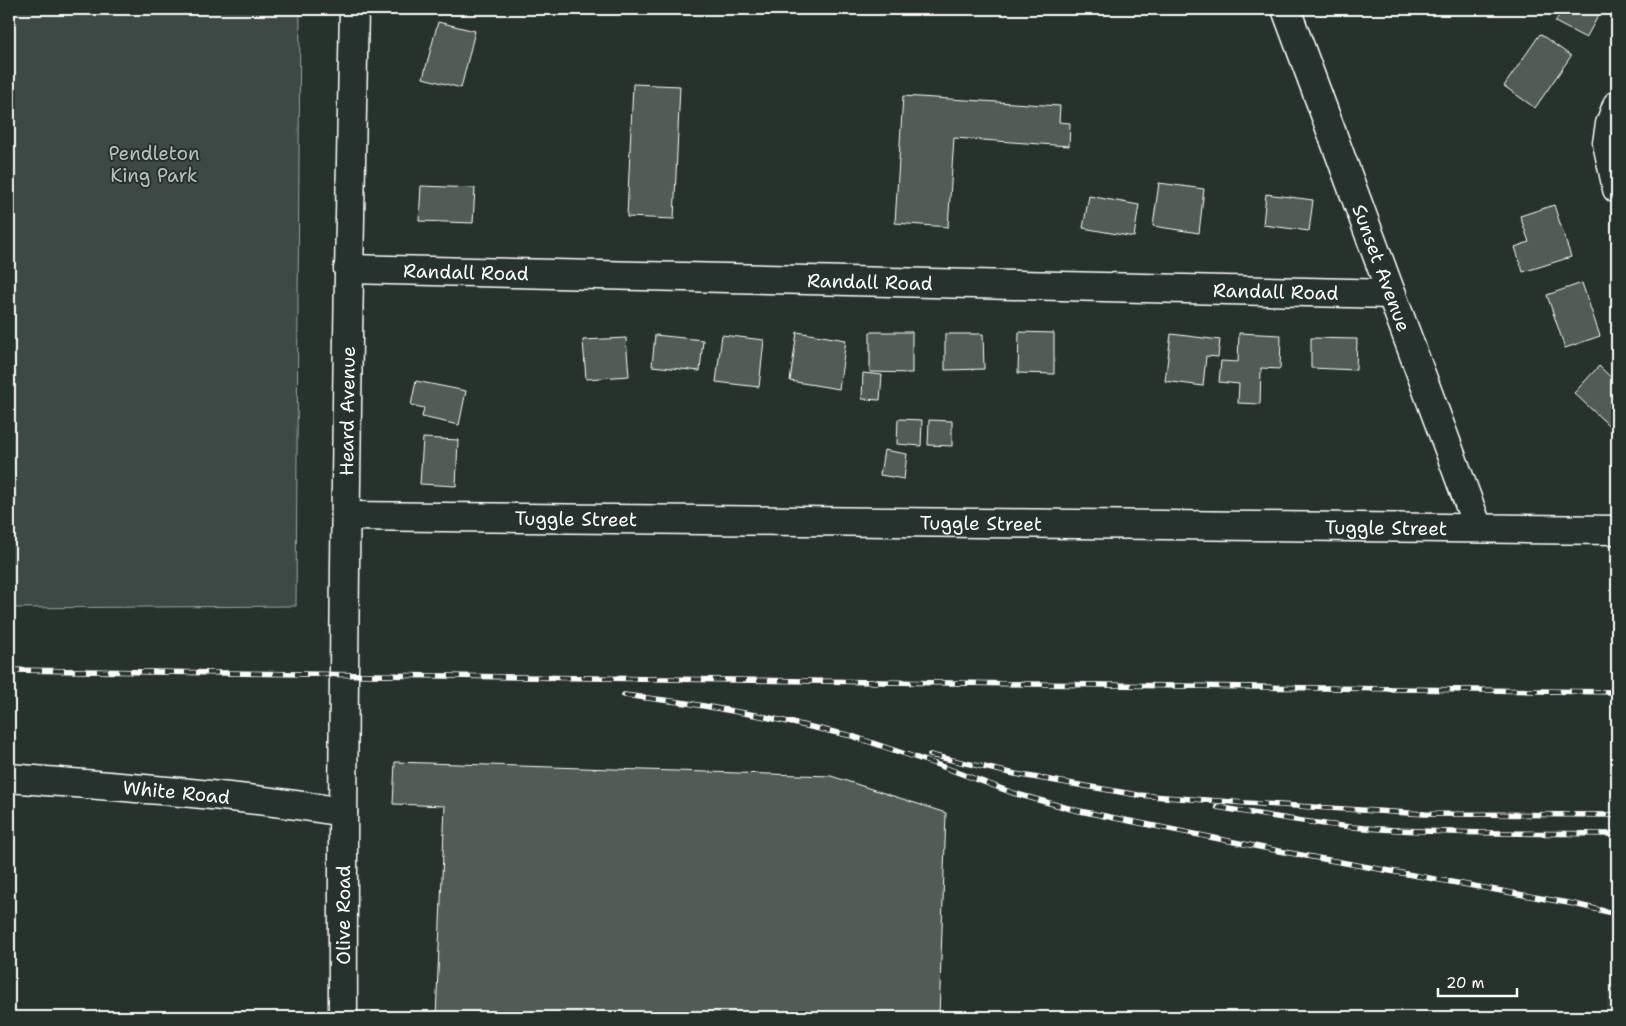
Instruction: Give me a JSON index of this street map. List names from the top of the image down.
{
  "streets": {
    "street": [
      "Sunset Avenue",
      "Randall Road",
      "Heard Avenue",
      "Tuggle Street",
      "White Road",
      "Olive Road"
    ]
  },
  "crossings": [
    ["Sunset Avenue", "Randall Road"],
    ["Sunset Avenue", "Tuggle Street"],
    ["Randall Road", "Heard Avenue"],
    ["Heard Avenue", "Tuggle Street"],
    ["Heard Avenue", "White Road"],
    ["Heard Avenue", "Olive Road"],
    ["White Road", "Olive Road"]
  ],
  "parks": ["Pendleton King Park"],
  "scale_bar": "20 m"
}
